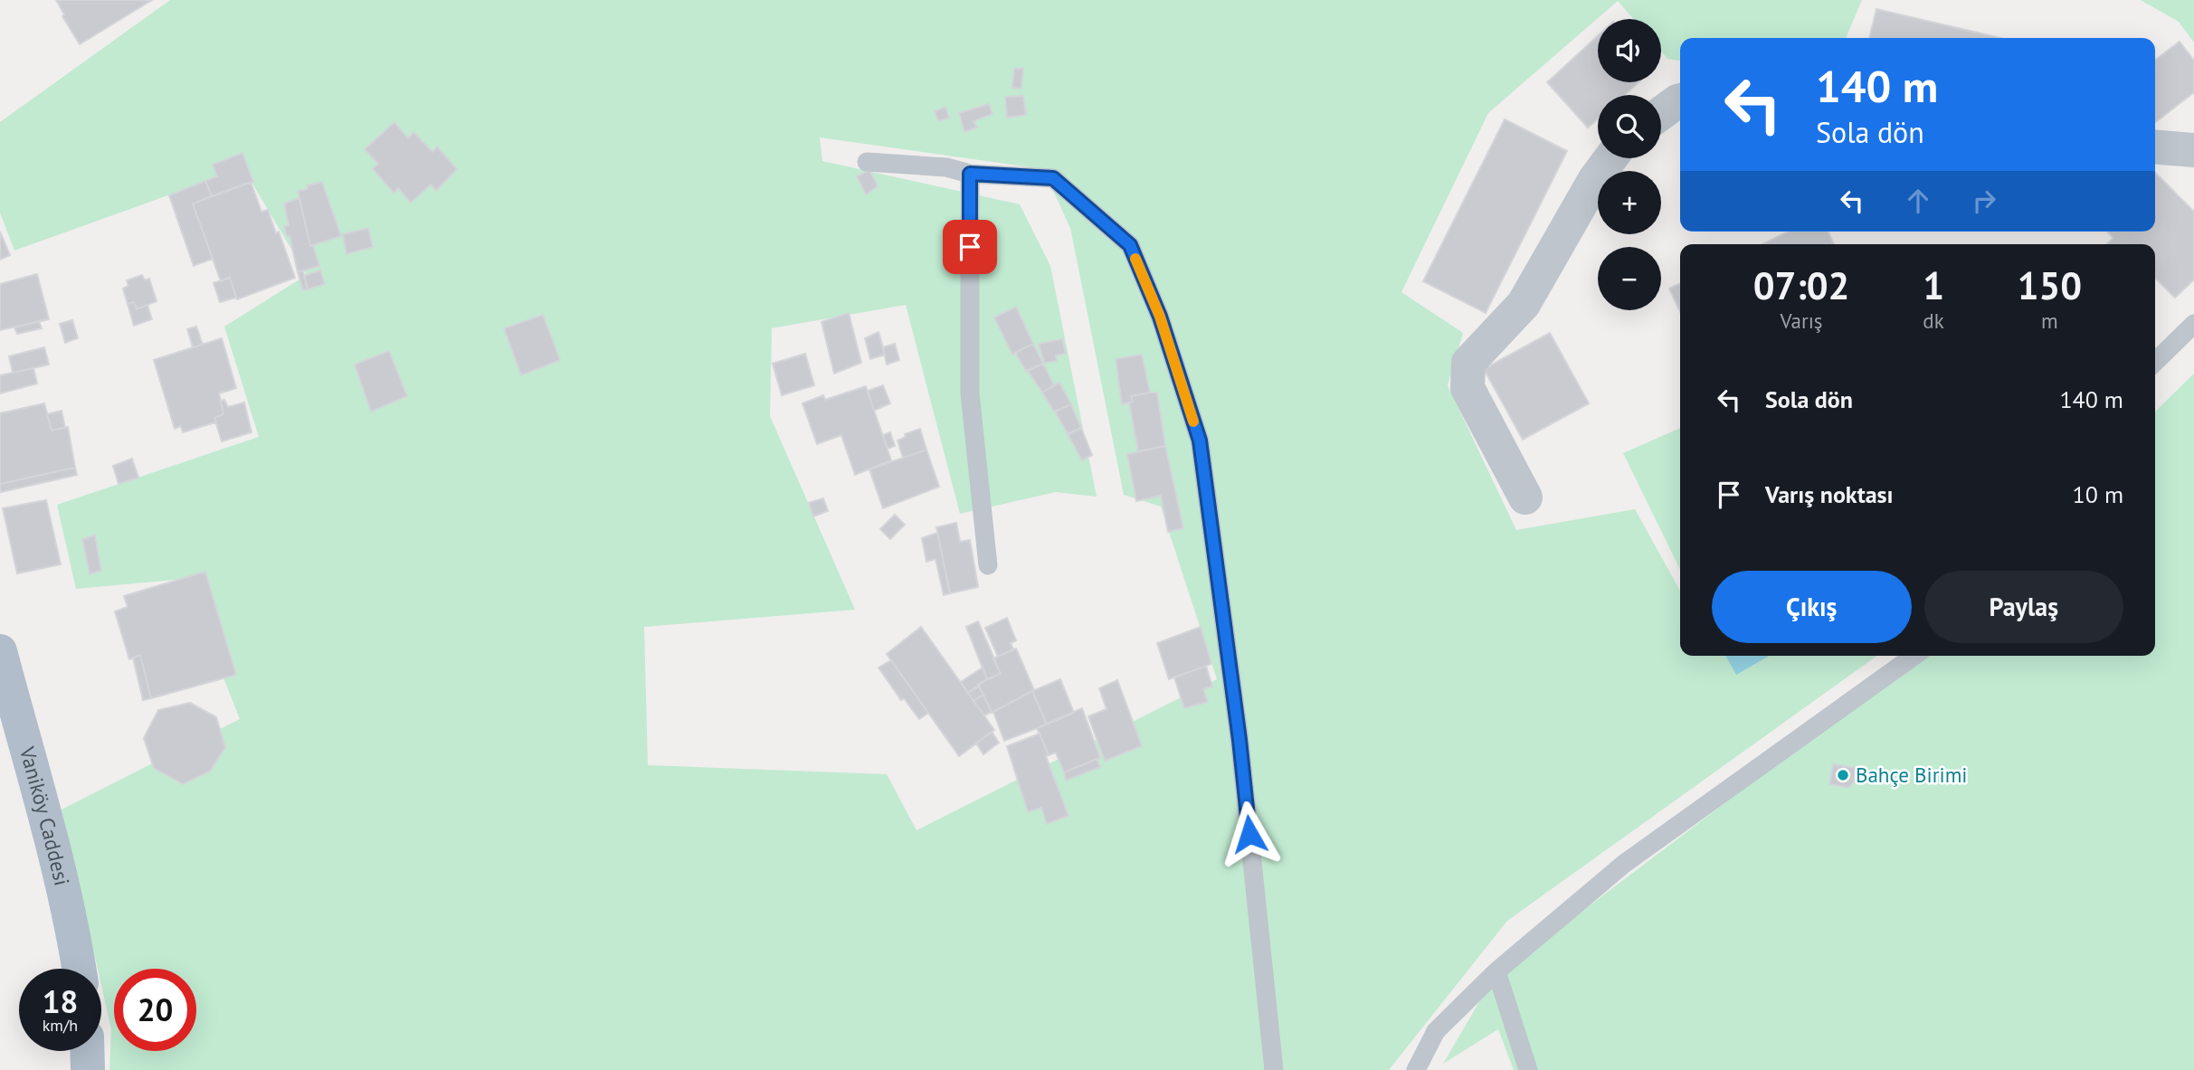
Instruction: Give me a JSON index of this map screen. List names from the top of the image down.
{
  "streets": {
    "main road": ["Vaniköy Caddesi"]
  },
  "places": ["Bahçe Birimi"],
  "page": {
    "map_buttons": ["+", "−"],
    "turn": ["140 m", "Sola dön"],
    "eta": [
      "07:02",
      "Varış",
      "1",
      "dk",
      "150",
      "m"
    ],
    "list": [
      {
        "name": "Sola dön",
        "value": "140 m"
      },
      {
        "name": "Varış noktası",
        "value": "10 m"
      }
    ],
    "buttons": ["Çıkış", "Paylaş"],
    "speed": "18 km/h",
    "limit": "20"
  }
}
